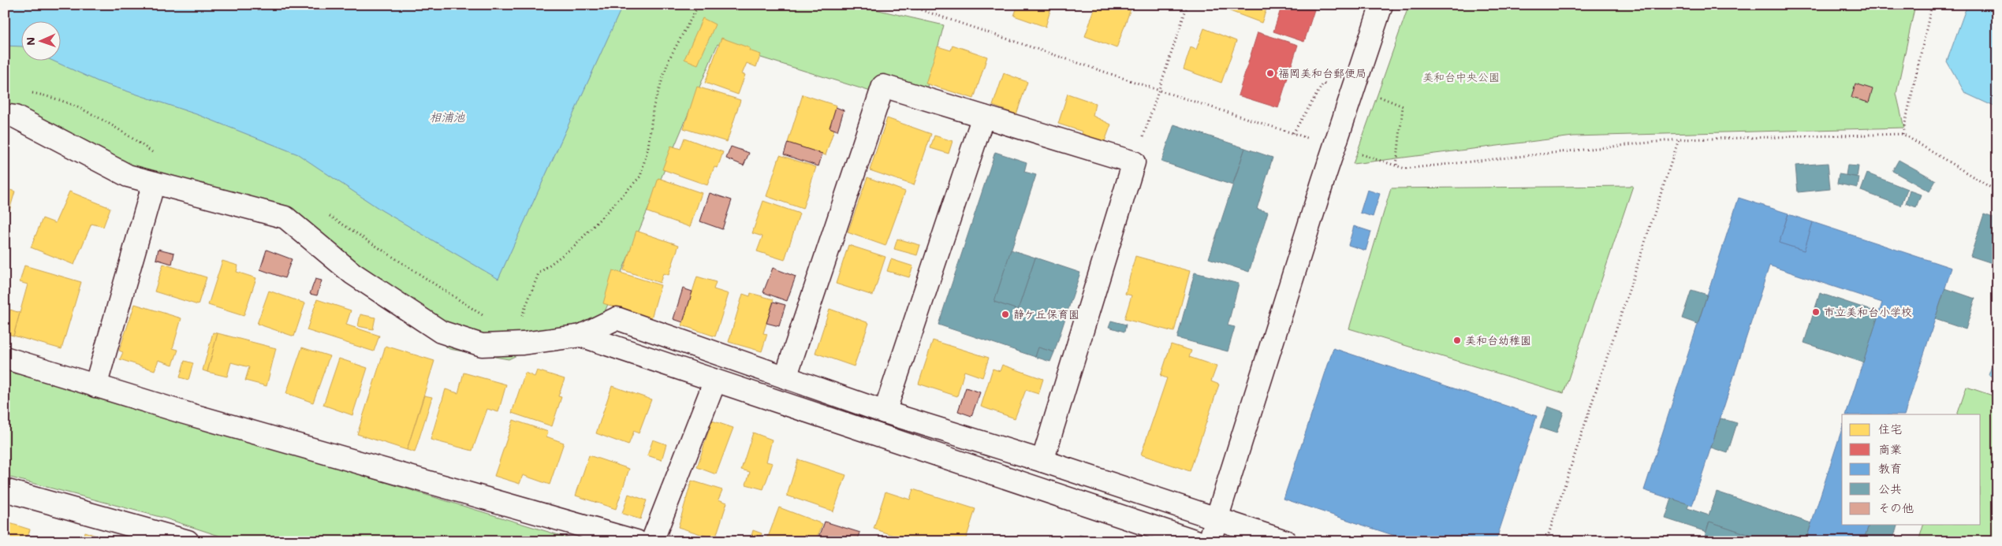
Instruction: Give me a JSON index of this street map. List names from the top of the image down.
{
  "water": ["相浦池"],
  "parks": ["美和台中央公園"],
  "places": [
    "福岡美和台郵便局",
    "市立美和台小学校",
    "静ケ丘保育園",
    "美和台幼稚園"
  ],
  "legend": [
    "住宅",
    "商業",
    "教育",
    "公共",
    "その他"
  ],
  "north": "left"
}
